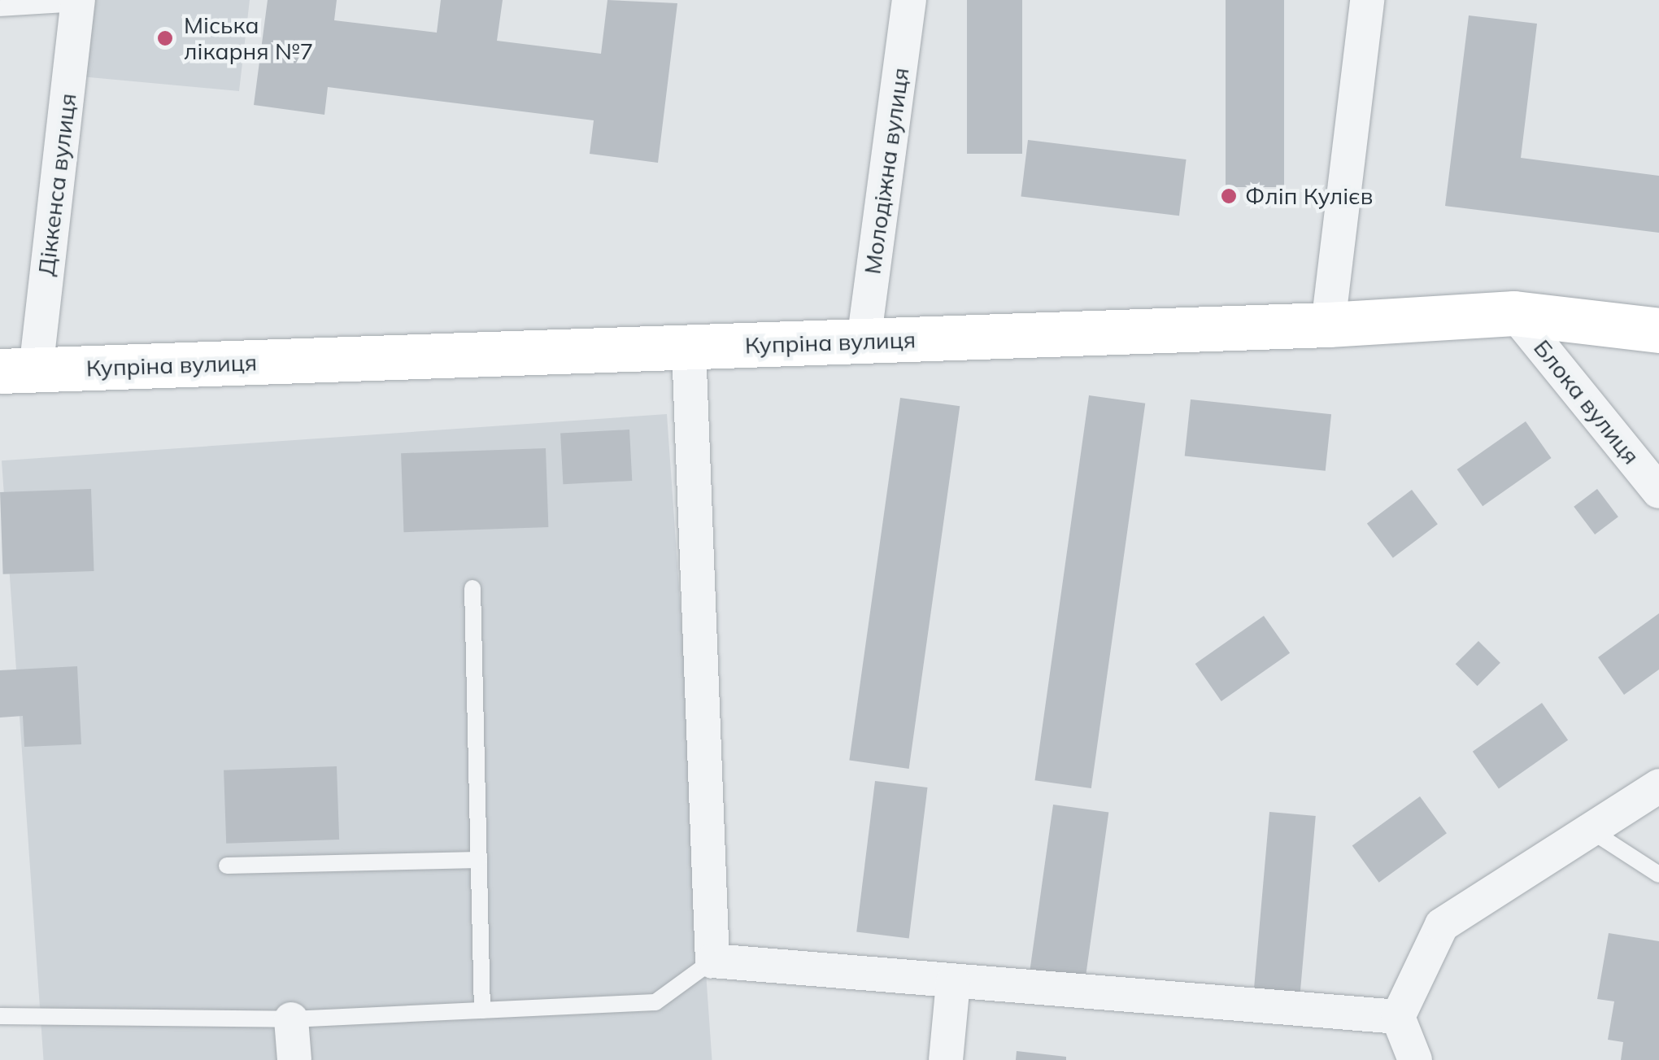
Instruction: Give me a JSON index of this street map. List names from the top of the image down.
{
  "streets": {
    "main road": ["Купріна вулиця"],
    "street": ["Молодіжна вулиця", "Діккенса вулиця", "Блока вулиця"]
  },
  "crossings": [
    ["Молодіжна вулиця", "Купріна вулиця"],
    ["Діккенса вулиця", "Купріна вулиця"],
    ["Купріна вулиця", "Блока вулиця"]
  ],
  "places": ["Міська лікарня №7", "Фліп Кулієв"]
}
